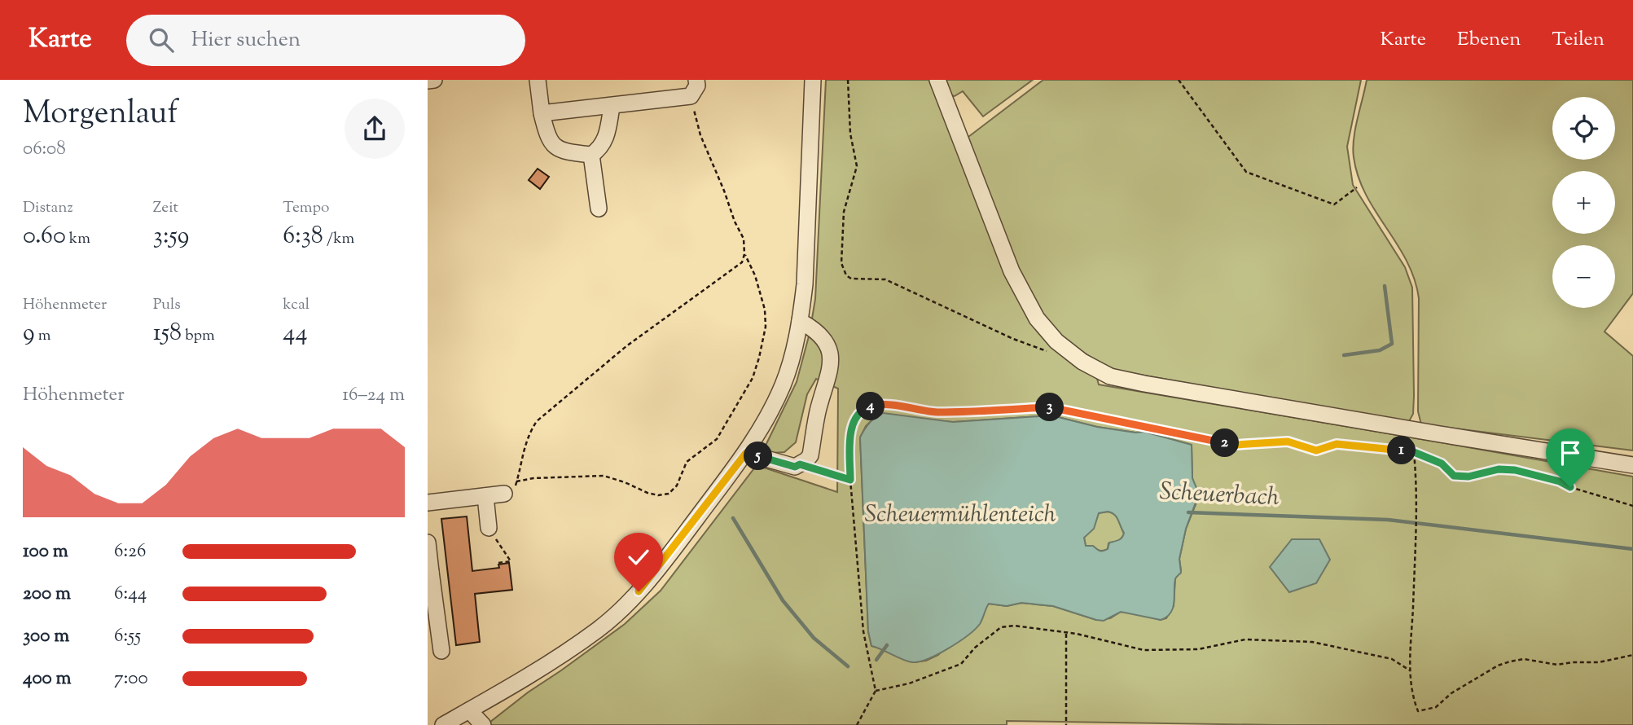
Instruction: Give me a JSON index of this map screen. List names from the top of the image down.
{
  "water": ["Scheuerbach", "Scheuermühlenteich"],
  "page": {
    "header": "Karte",
    "search": "Hier suchen",
    "nav": ["Karte", "Ebenen", "Teilen"],
    "heading": ["Morgenlauf", "06:08"],
    "map_buttons": ["+", "−"],
    "stats": [
      ["Distanz", "0.60 km"],
      ["Zeit", "3:59"],
      ["Tempo", "6:38 /km"],
      ["Höhenmeter", "9 m"],
      ["Puls", "158 bpm"],
      ["kcal", "44"]
    ],
    "chart": ["Höhenmeter", "16–24 m"],
    "pins": [
      "4",
      "3",
      "2",
      "1",
      "5"
    ],
    "list": [
      {
        "name": "100 m",
        "note": "6:26"
      },
      {
        "name": "200 m",
        "note": "6:44"
      },
      {
        "name": "300 m",
        "note": "6:55"
      },
      {
        "name": "400 m",
        "note": "7:00"
      }
    ]
  }
}
